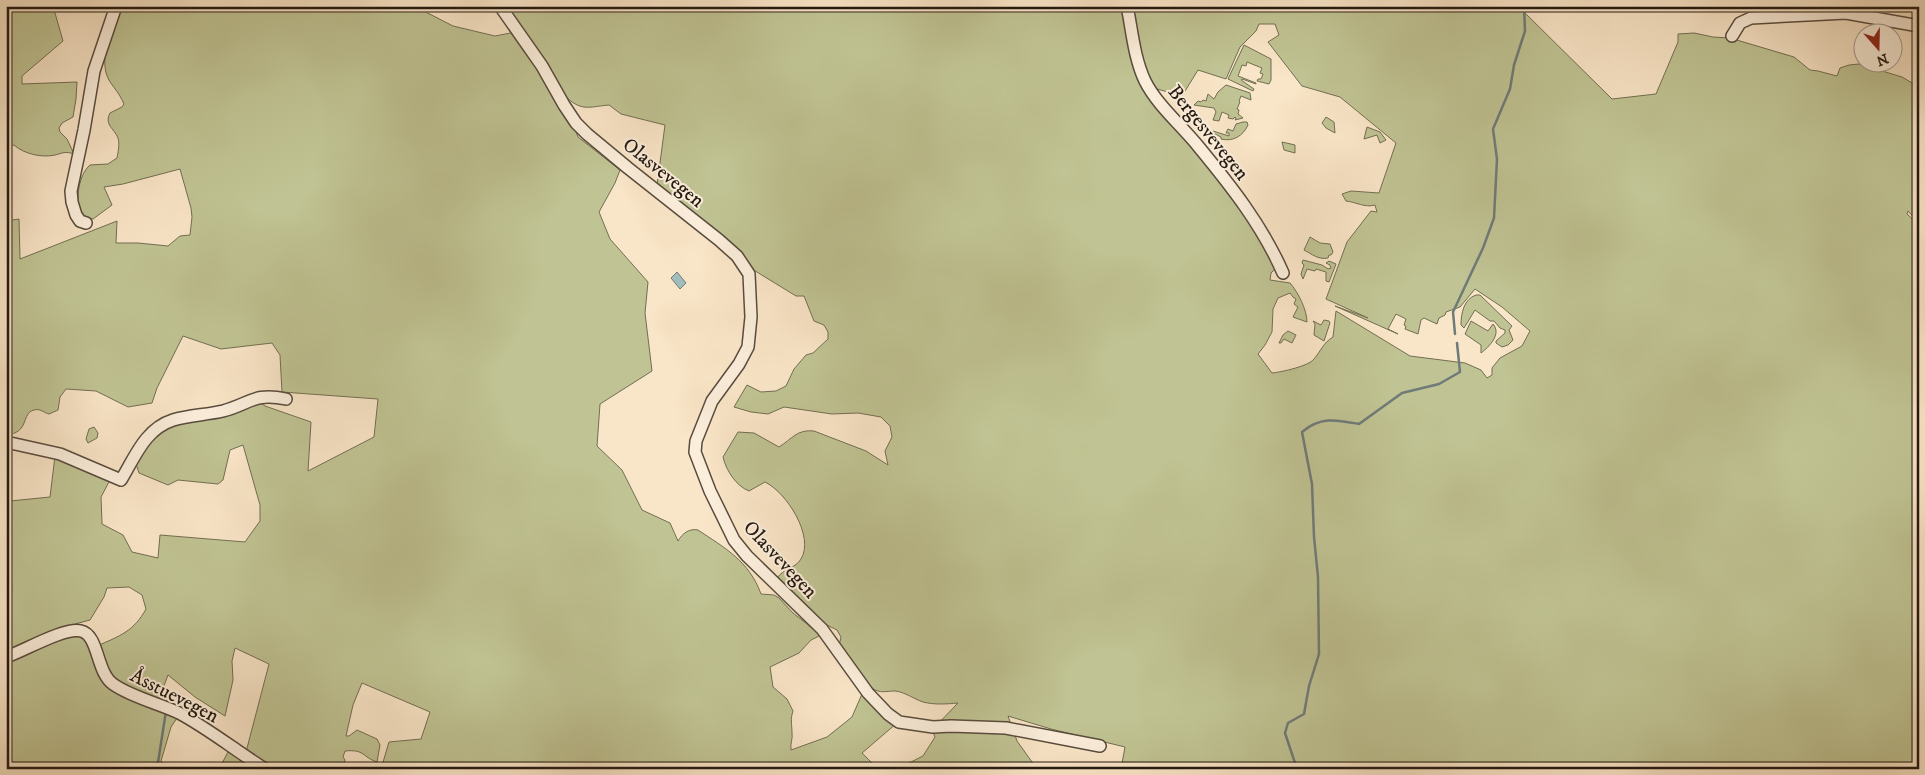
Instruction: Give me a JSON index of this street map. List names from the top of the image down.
{
  "streets": {
    "street": ["Bergesvevegen", "Olasvevegen", "Åsstuevegen"]
  },
  "north": "bottom"
}
